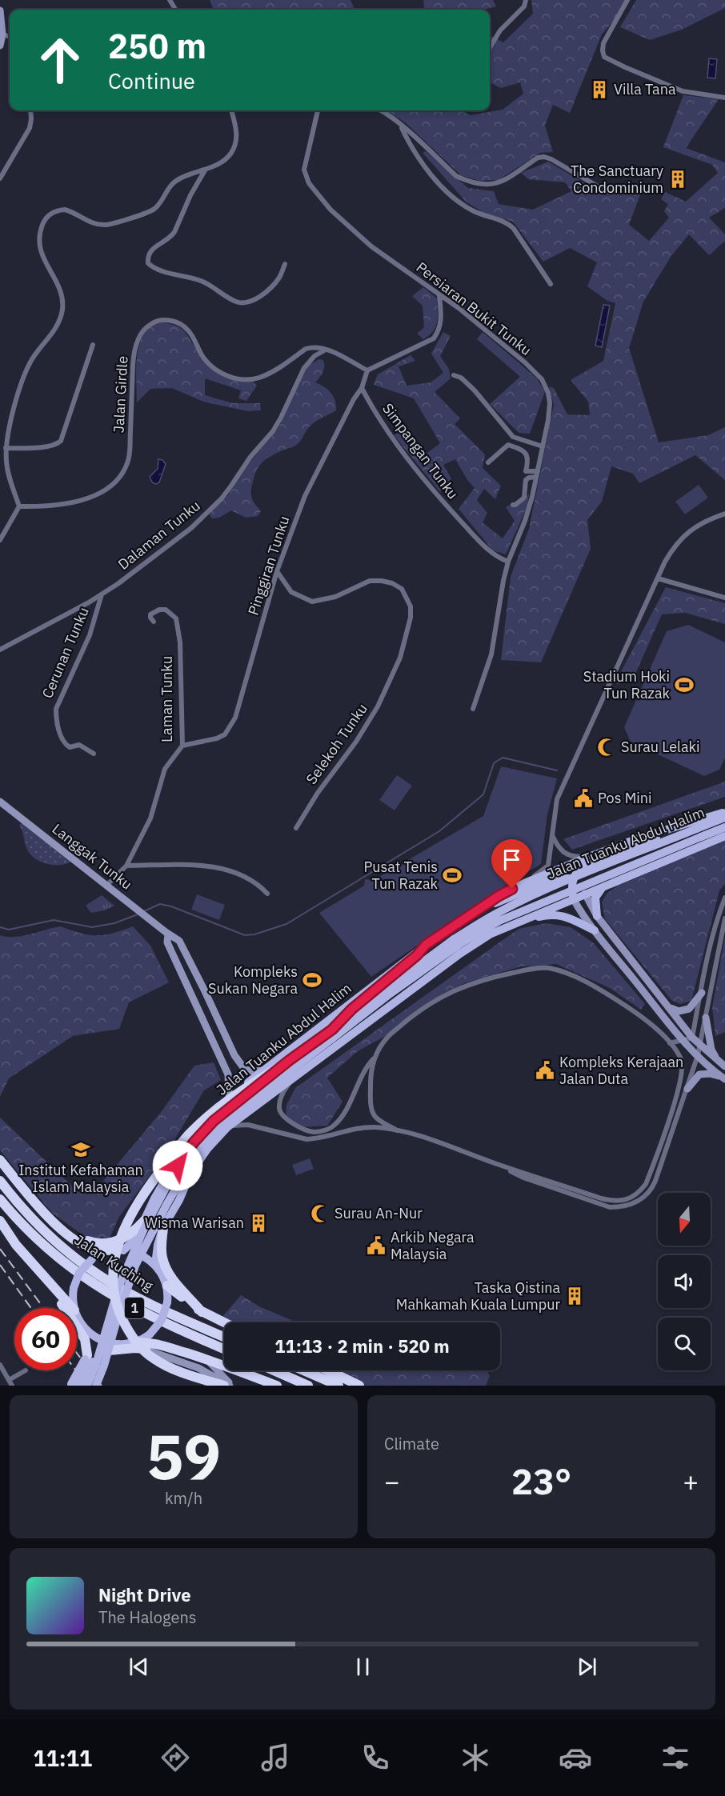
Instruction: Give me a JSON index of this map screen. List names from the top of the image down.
{
  "streets": {
    "highway": ["Jalan Kuching", "1"],
    "main road": ["Jalan Tuanku Abdul Halim"],
    "street": [
      "Persiaran Bukit Tunku",
      "Jalan Girdle",
      "Simpangan Tunku",
      "Dalaman Tunku",
      "Pinggiran Tunku",
      "Cerunan Tunku",
      "Laman Tunku",
      "Selekoh Tunku",
      "Langgak Tunku"
    ]
  },
  "crossings": [
    ["Persiaran Bukit Tunku", "Simpangan Tunku"],
    ["Jalan Girdle", "Dalaman Tunku"],
    ["Jalan Girdle", "Pinggiran Tunku"],
    ["Simpangan Tunku", "Pinggiran Tunku"],
    ["Dalaman Tunku", "Cerunan Tunku"],
    ["Pinggiran Tunku", "Laman Tunku"],
    ["Pinggiran Tunku", "Selekoh Tunku"],
    ["Laman Tunku", "Langgak Tunku"],
    ["Jalan Tuanku Abdul Halim", "Langgak Tunku"]
  ],
  "places": {
    "building": [
      "Villa Tana",
      "The Sanctuary Condominium",
      "Wisma Warisan",
      "Taska Qistina Mahkamah Kuala Lumpur"
    ],
    "sports": ["Stadium Hoki Tun Razak", "Pusat Tenis Tun Razak", "Kompleks Sukan Negara"],
    "mosque": ["Surau Lelaki", "Surau An-Nur"],
    "public building": ["Pos Mini", "Kompleks Kerajaan Jalan Duta", "Arkib Negara Malaysia"],
    "school or university": ["Institut Kefahaman Islam Malaysia"]
  },
  "north": "bottom",
  "page": {
    "turn": ["250 m", "Continue"],
    "limit": "60",
    "trip": "11:13 · 2 min · 520 m",
    "tile": [
      ["59", "km/h"],
      "Climate"
    ],
    "heat": ["−", "23°", "+"],
    "song": ["Night Drive", "The Halogens"],
    "tabs": "11:11"
  }
}
